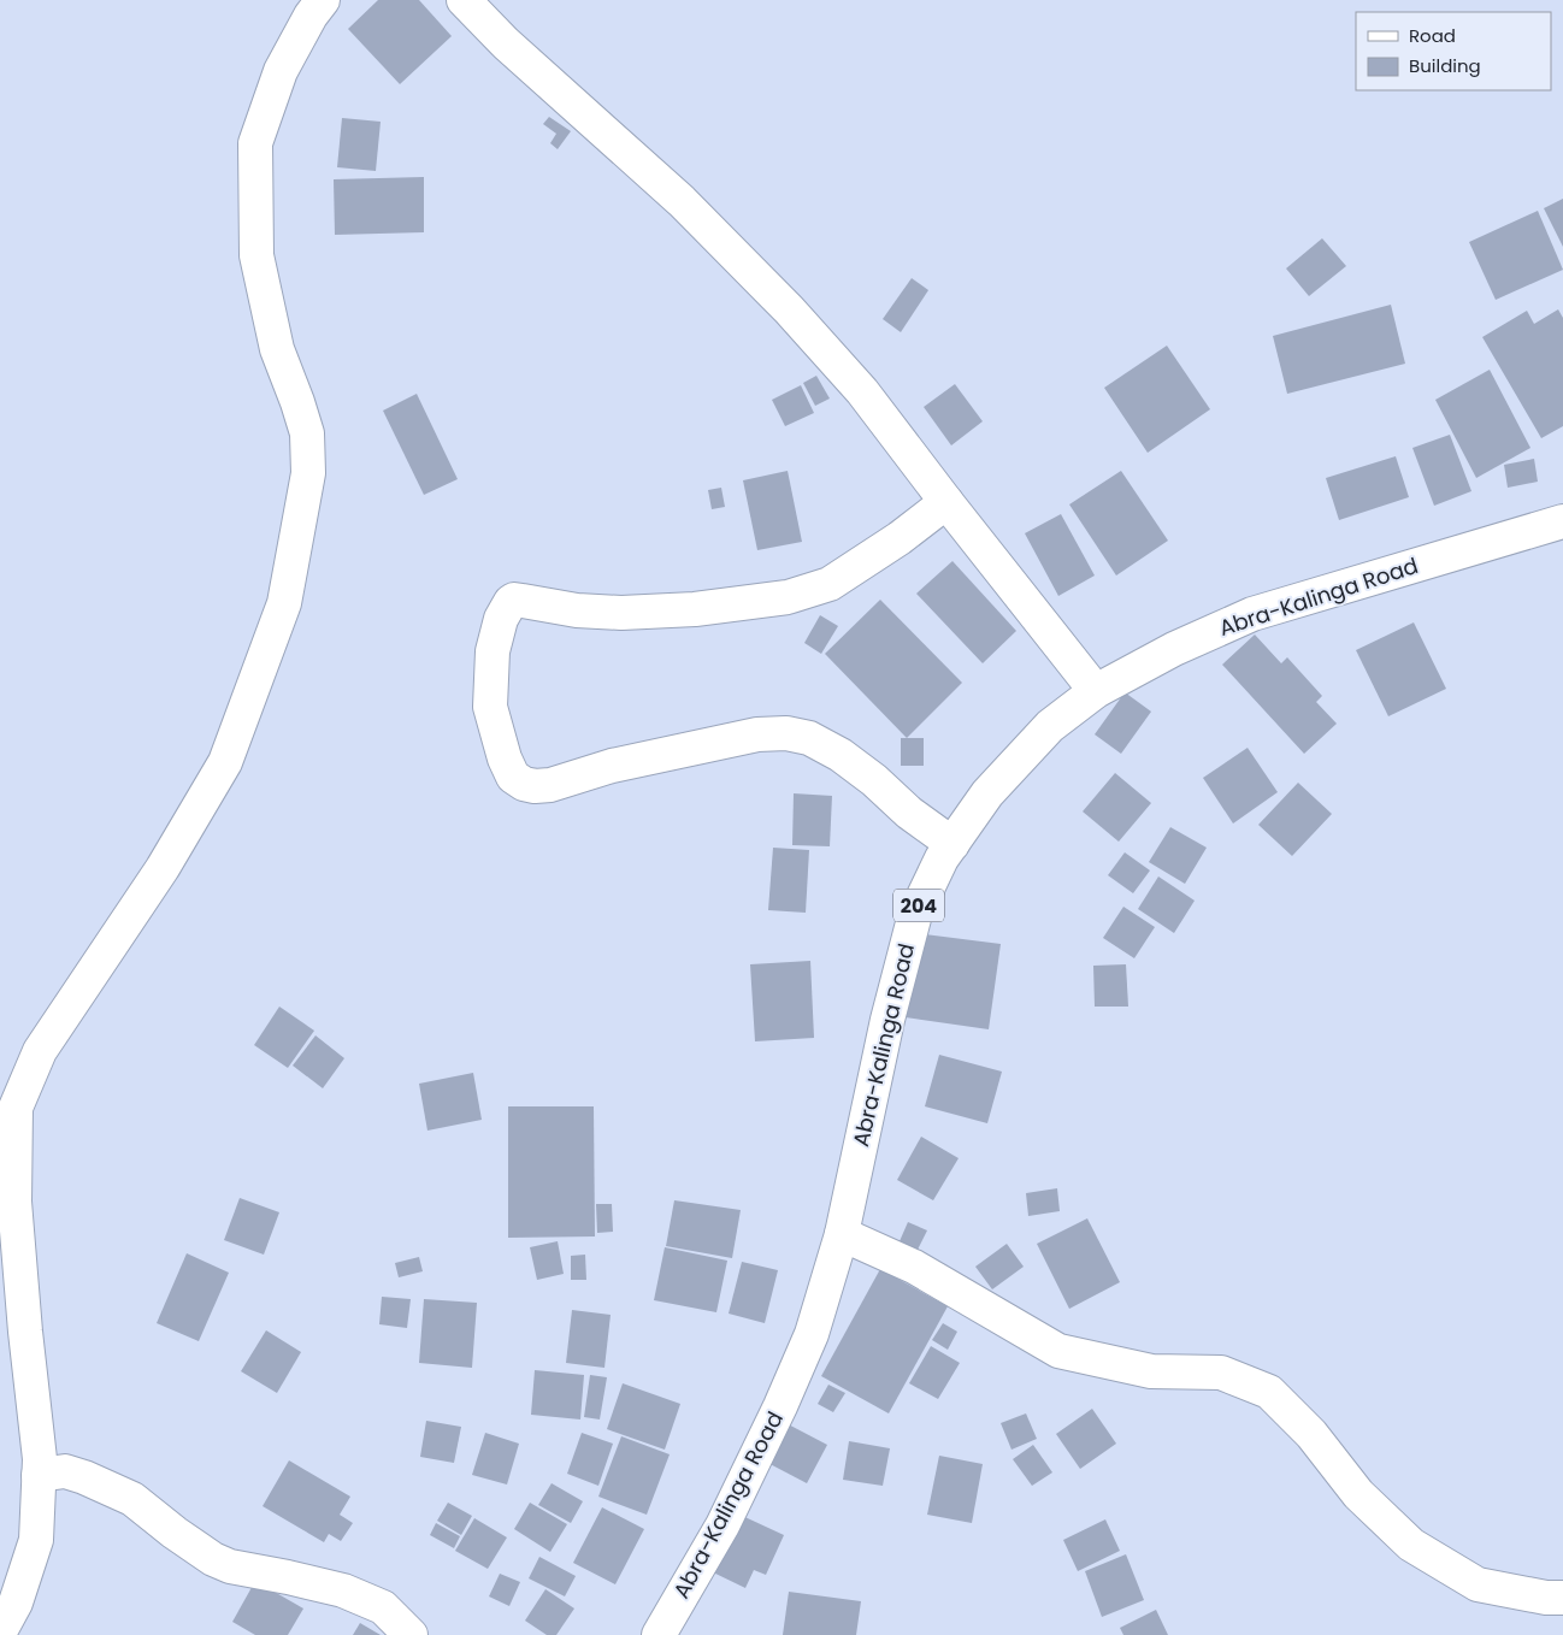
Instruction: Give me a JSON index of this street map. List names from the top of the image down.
{
  "streets": {
    "street": ["Abra-Kalinga Road", "204"]
  },
  "legend": ["Road", "Building"]
}
